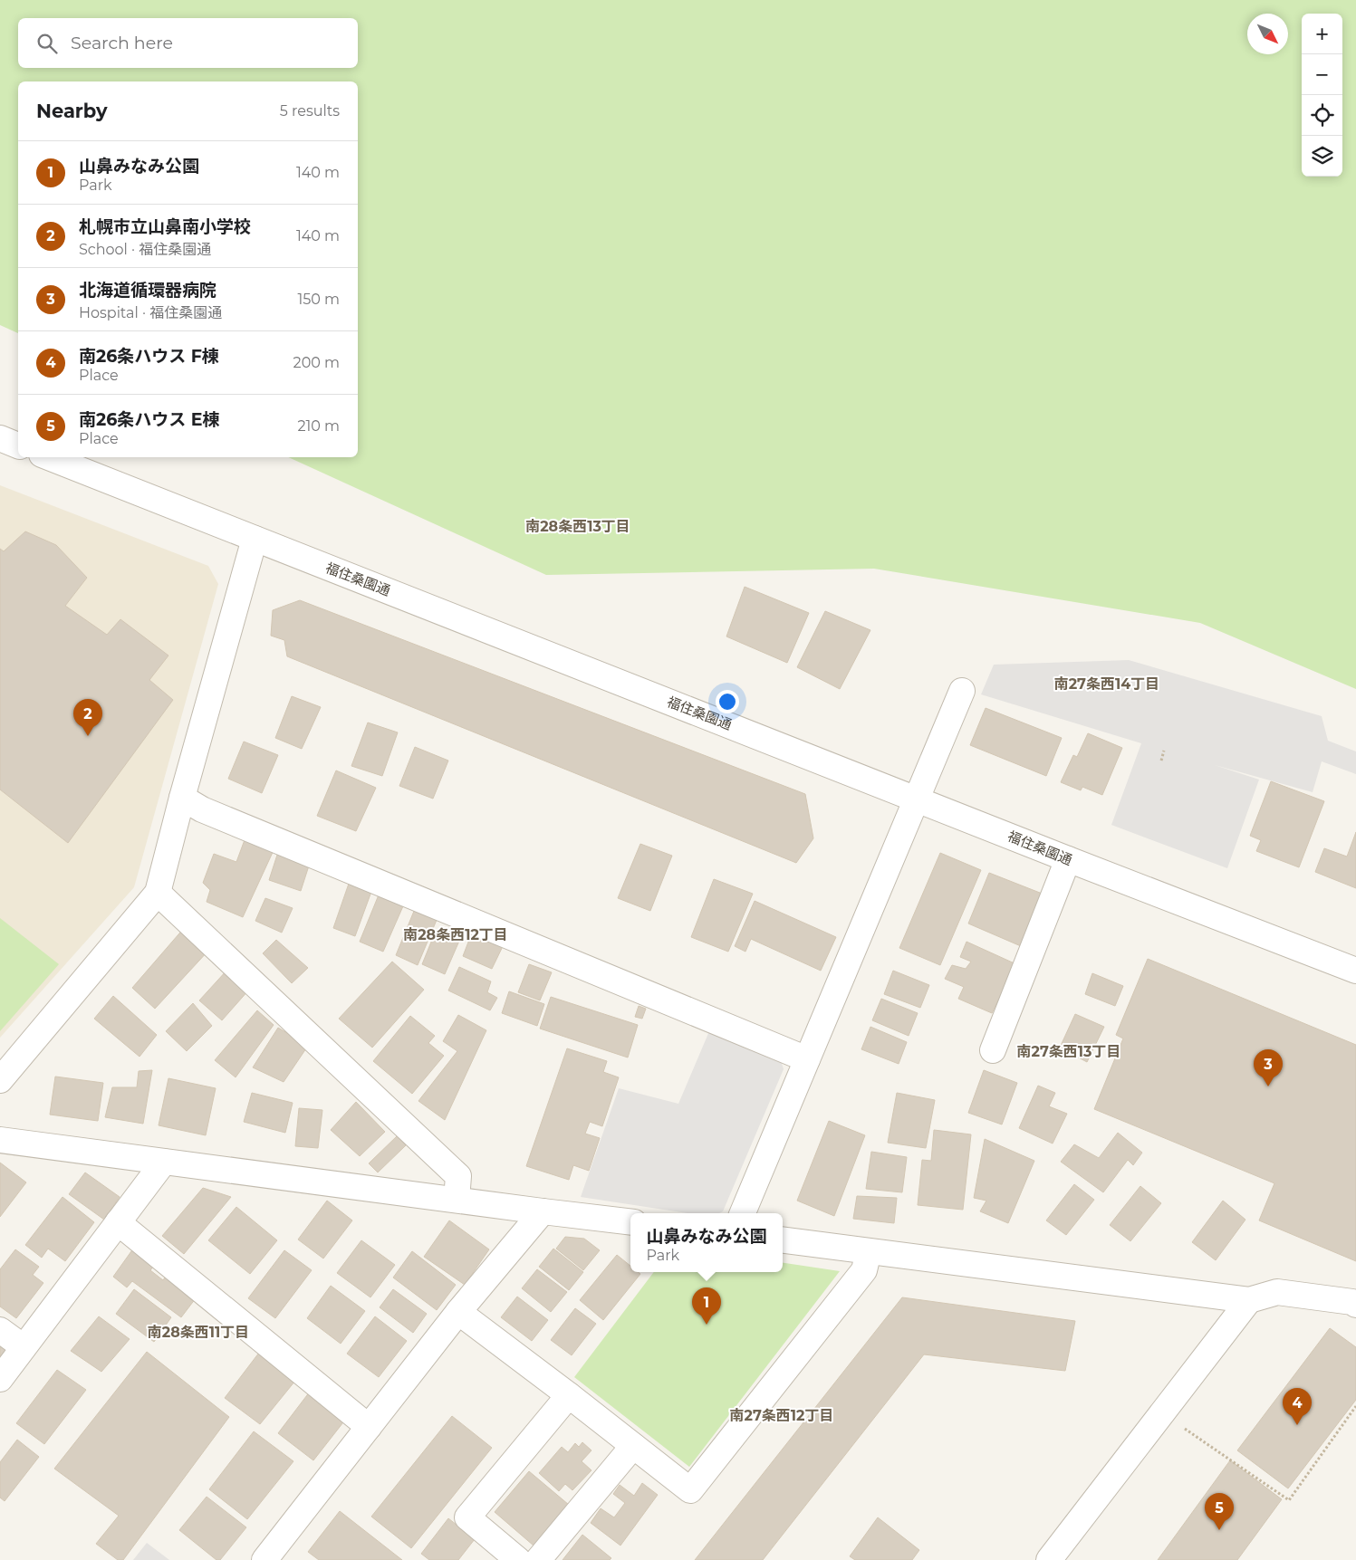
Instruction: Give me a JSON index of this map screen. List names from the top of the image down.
{
  "streets": {
    "street": ["福住桑園通"]
  },
  "districts": [
    "南28条西13丁目",
    "南27条西14丁目",
    "南28条西12丁目",
    "南27条西13丁目",
    "南28条西11丁目",
    "南27条西12丁目"
  ],
  "north": "bottom right",
  "page": {
    "map_buttons": ["+", "−"],
    "search": "Search here",
    "heading": ["Nearby", "5 results"],
    "list": [
      {
        "mark": "1",
        "name": "山鼻みなみ公園",
        "note": "Park",
        "value": "140 m"
      },
      {
        "mark": "2",
        "name": "札幌市立山鼻南小学校",
        "note": "School · 福住桑園通",
        "value": "140 m"
      },
      {
        "mark": "3",
        "name": "北海道循環器病院",
        "note": "Hospital · 福住桑園通",
        "value": "150 m"
      },
      {
        "mark": "4",
        "name": "南26条ハウス F棟",
        "note": "Place",
        "value": "200 m"
      },
      {
        "mark": "5",
        "name": "南26条ハウス E棟",
        "note": "Place",
        "value": "210 m"
      }
    ],
    "pins": [
      "2",
      "3",
      "1",
      "4",
      "5"
    ],
    "popup": ["山鼻みなみ公園", "Park"]
  }
}
